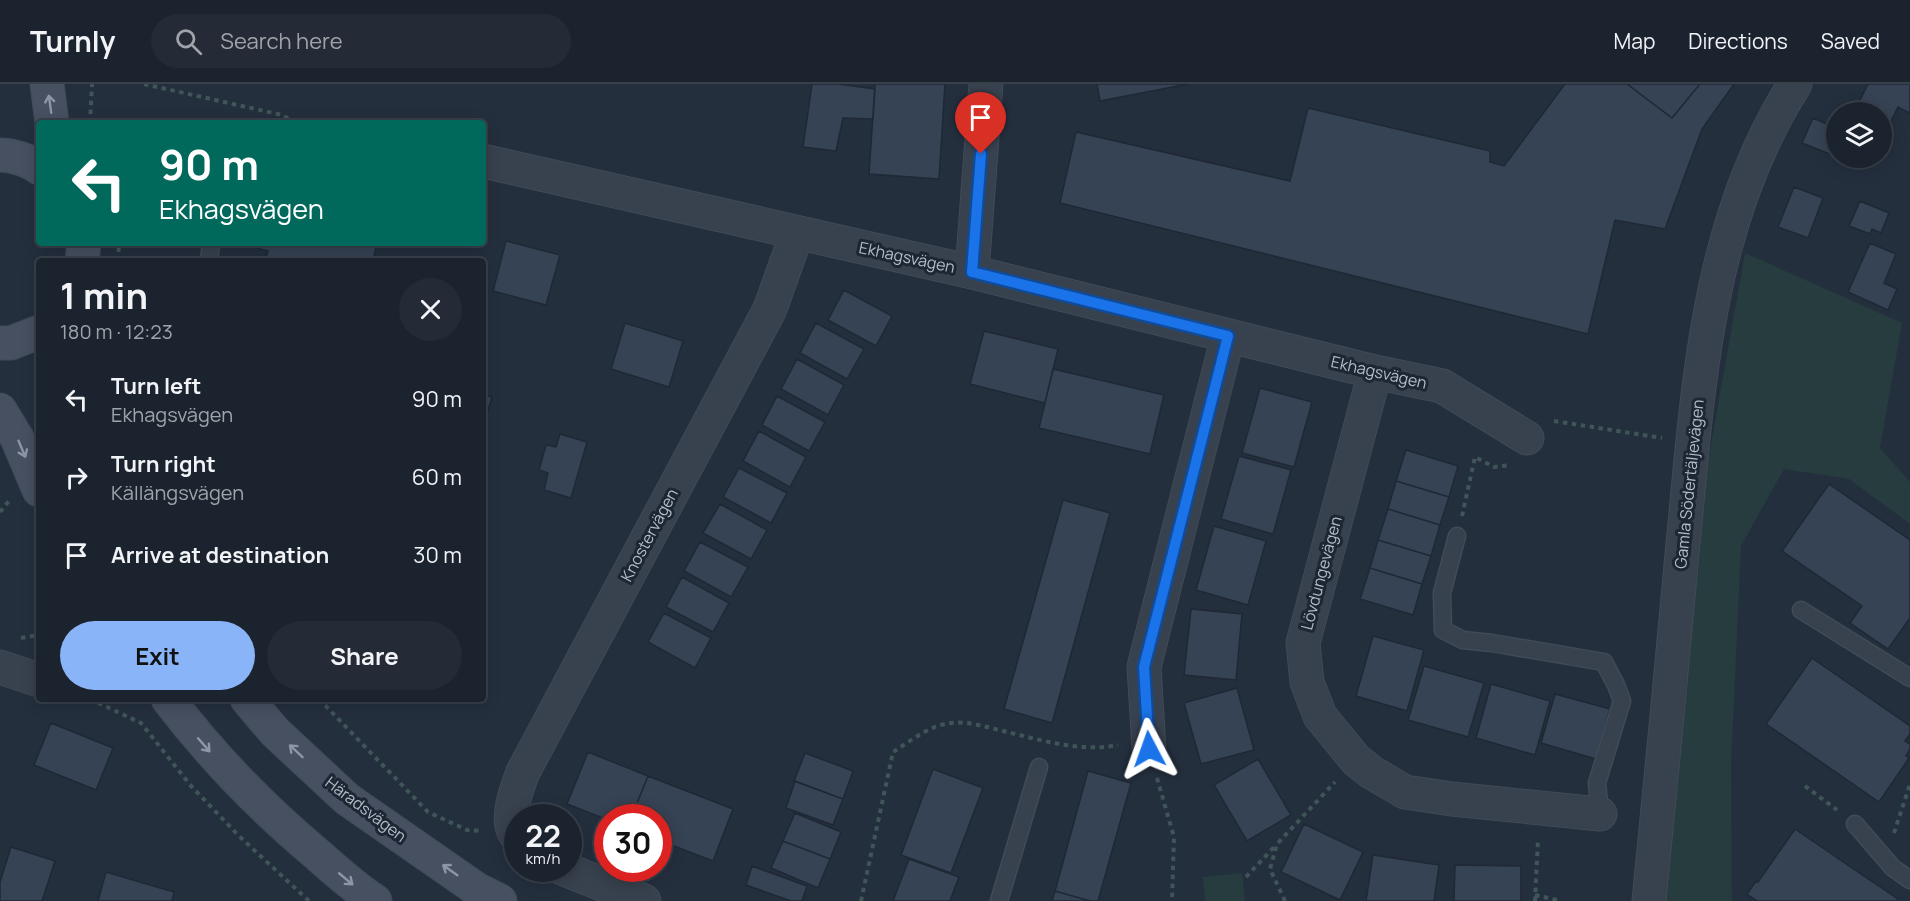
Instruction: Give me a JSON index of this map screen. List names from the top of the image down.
{
  "streets": {
    "main road": ["Häradsvägen"],
    "street": [
      "Ekhagsvägen",
      "Gamla Södertäljevägen",
      "Knostervägen",
      "Lövdungevägen"
    ]
  },
  "crossings": [
    ["Ekhagsvägen", "Knostervägen"],
    ["Ekhagsvägen", "Lövdungevägen"]
  ],
  "page": {
    "header": "Turnly",
    "search": "Search here",
    "nav": ["Map", "Directions", "Saved"],
    "turn": ["90 m", "Ekhagsvägen"],
    "heading": ["1 min", "180 m · 12:23"],
    "list": [
      {
        "name": "Turn left",
        "note": "Ekhagsvägen",
        "value": "90 m"
      },
      {
        "name": "Turn right",
        "note": "Källängsvägen",
        "value": "60 m"
      },
      {
        "name": "Arrive at destination",
        "value": "30 m"
      }
    ],
    "buttons": ["Exit", "Share"],
    "speed": "22 km/h",
    "limit": "30"
  }
}
